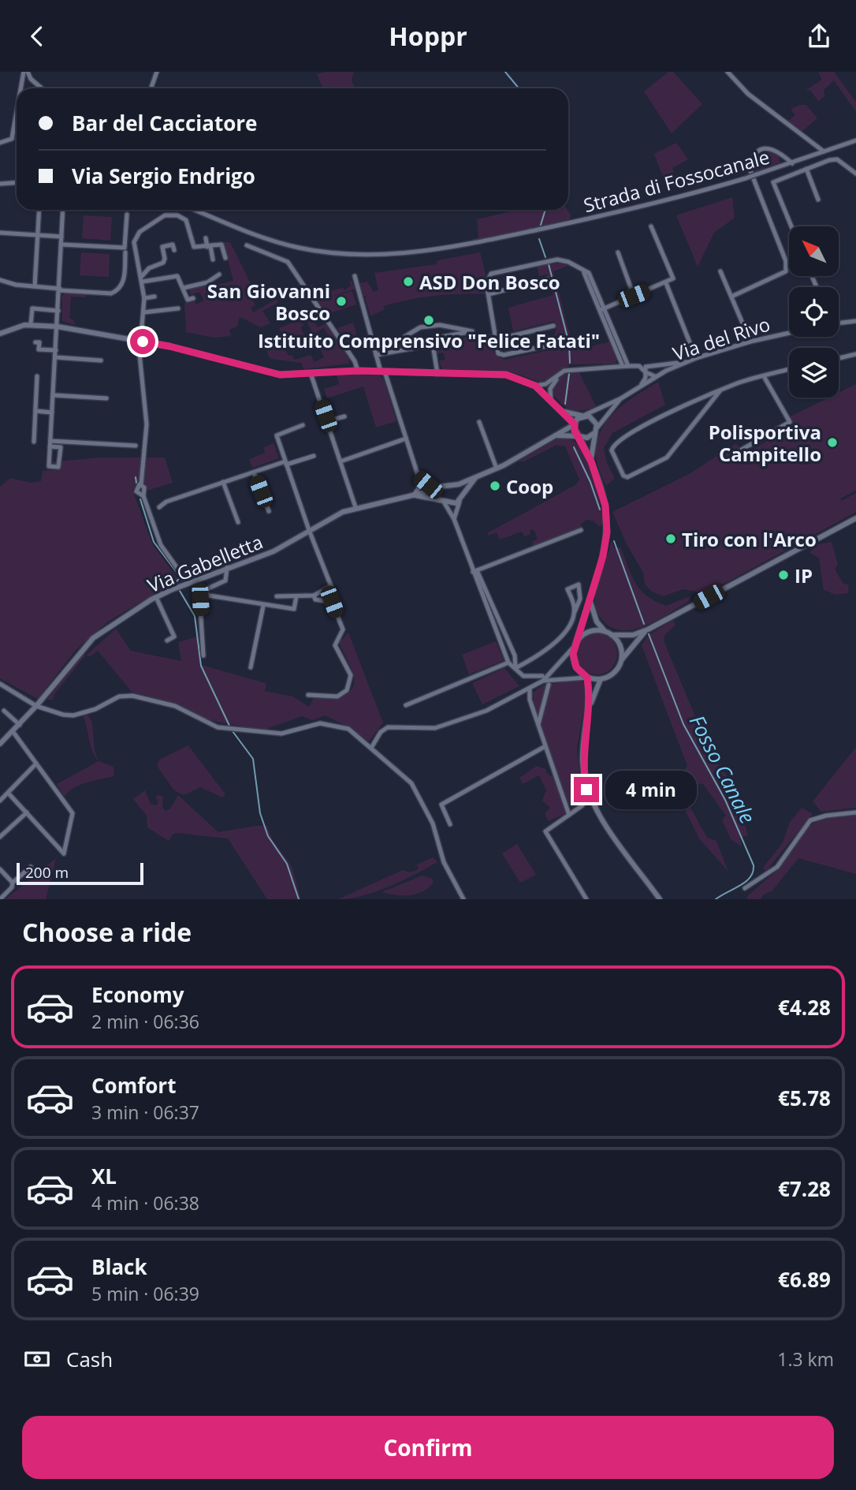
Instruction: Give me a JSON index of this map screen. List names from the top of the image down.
{
  "streets": {
    "street": ["Strada di Fossocanale", "Via del Rivo", "Via Gabelletta"]
  },
  "water": ["Fosso Canale"],
  "places": [
    "ASD Don Bosco",
    "San Giovanni Bosco",
    "Istituito Comprensivo \"Felice Fatati\"",
    "Polisportiva Campitello",
    "Coop",
    "Tiro con l'Arco",
    "IP"
  ],
  "scale_bar": "200 m",
  "north": "top left",
  "page": {
    "header": "Hoppr",
    "banner": ["Bar del Cacciatore", "Via Sergio Endrigo"],
    "bubble": "4 min",
    "scale": "200 m",
    "heading": "Choose a ride",
    "list": [
      {
        "name": "Economy",
        "note": "2 min · 06:36",
        "value": "€4.28"
      },
      {
        "name": "Comfort",
        "note": "3 min · 06:37",
        "value": "€5.78"
      },
      {
        "name": "XL",
        "note": "4 min · 06:38",
        "value": "€7.28"
      },
      {
        "name": "Black",
        "note": "5 min · 06:39",
        "value": "€6.89"
      }
    ],
    "pay": ["Cash", "1.3 km"],
    "buttons": "Confirm"
  }
}
